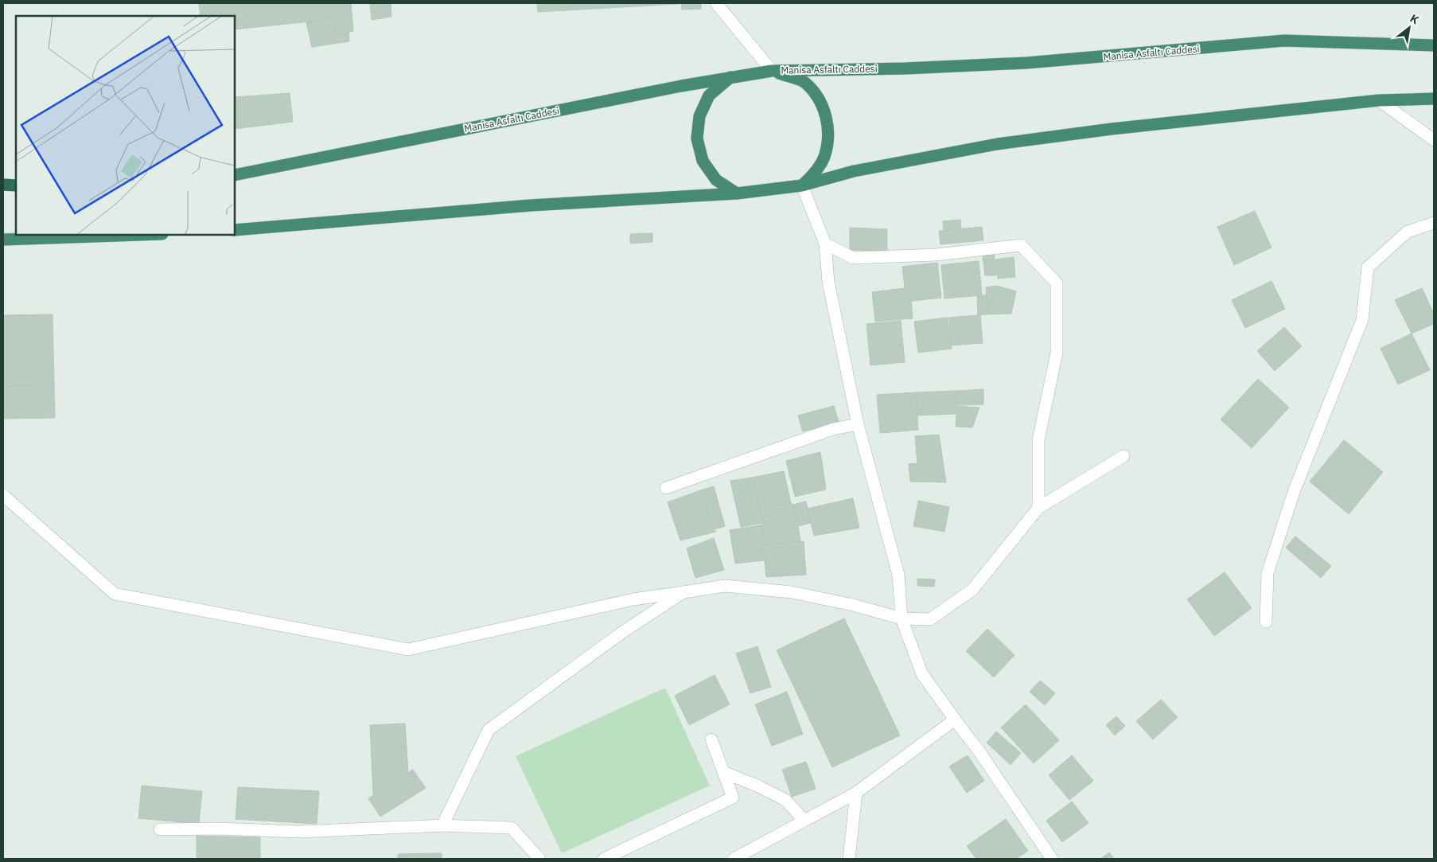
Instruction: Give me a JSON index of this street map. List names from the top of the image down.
{
  "streets": {
    "highway": ["Manisa Asfaltı Caddesi"]
  },
  "north": "top right"
}
